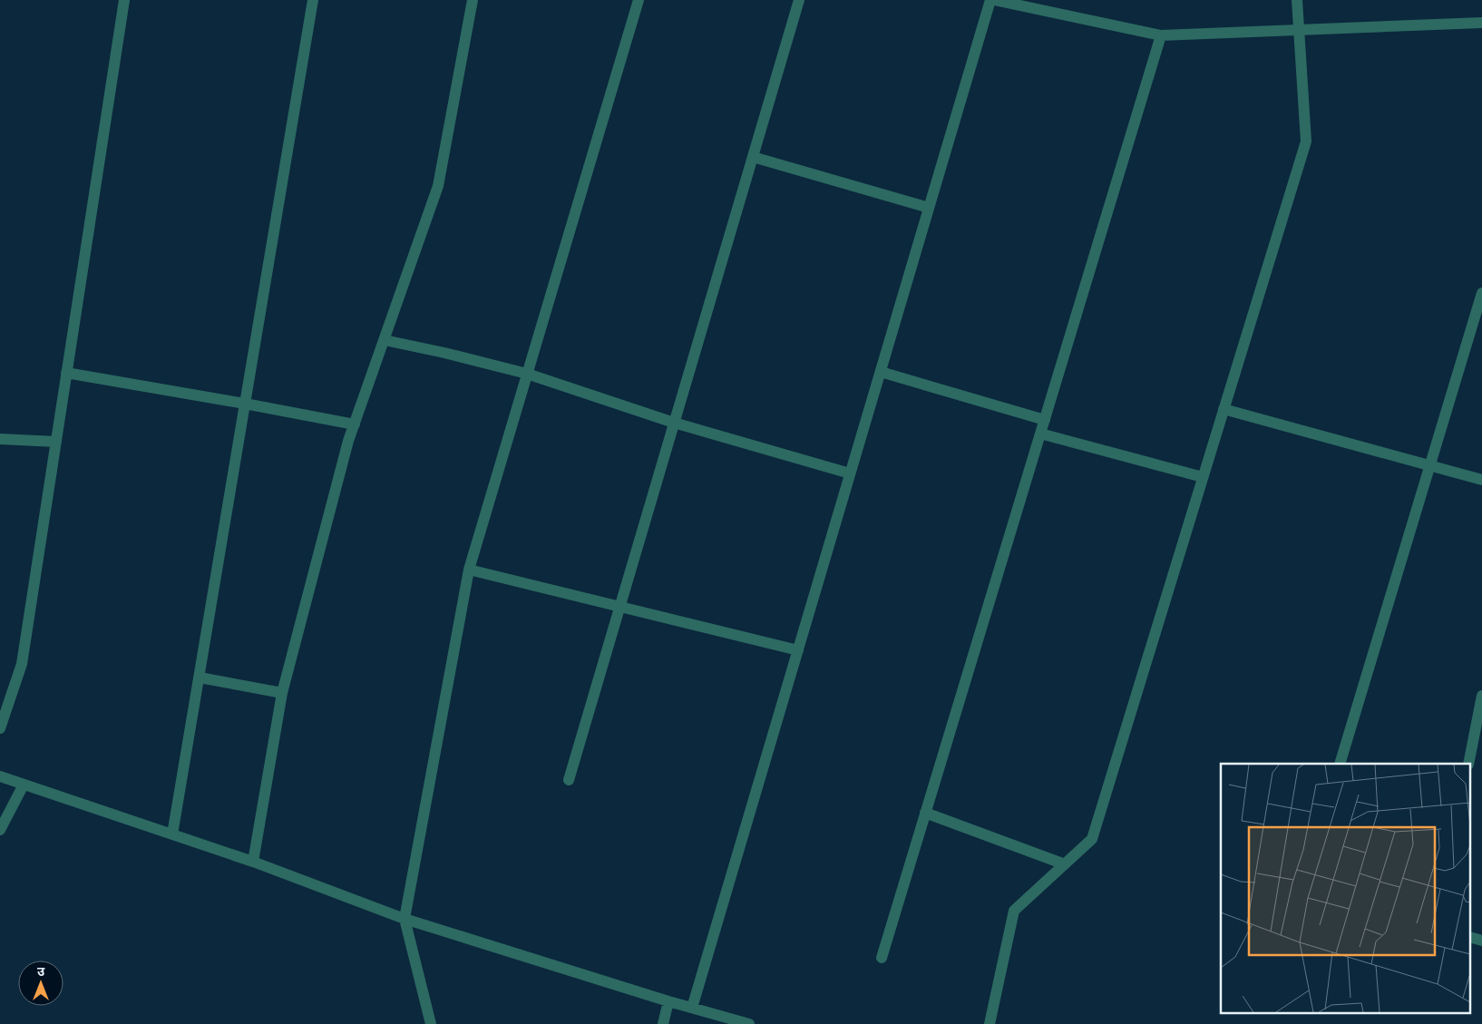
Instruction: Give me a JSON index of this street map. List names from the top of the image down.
{
  "north": "top"
}
